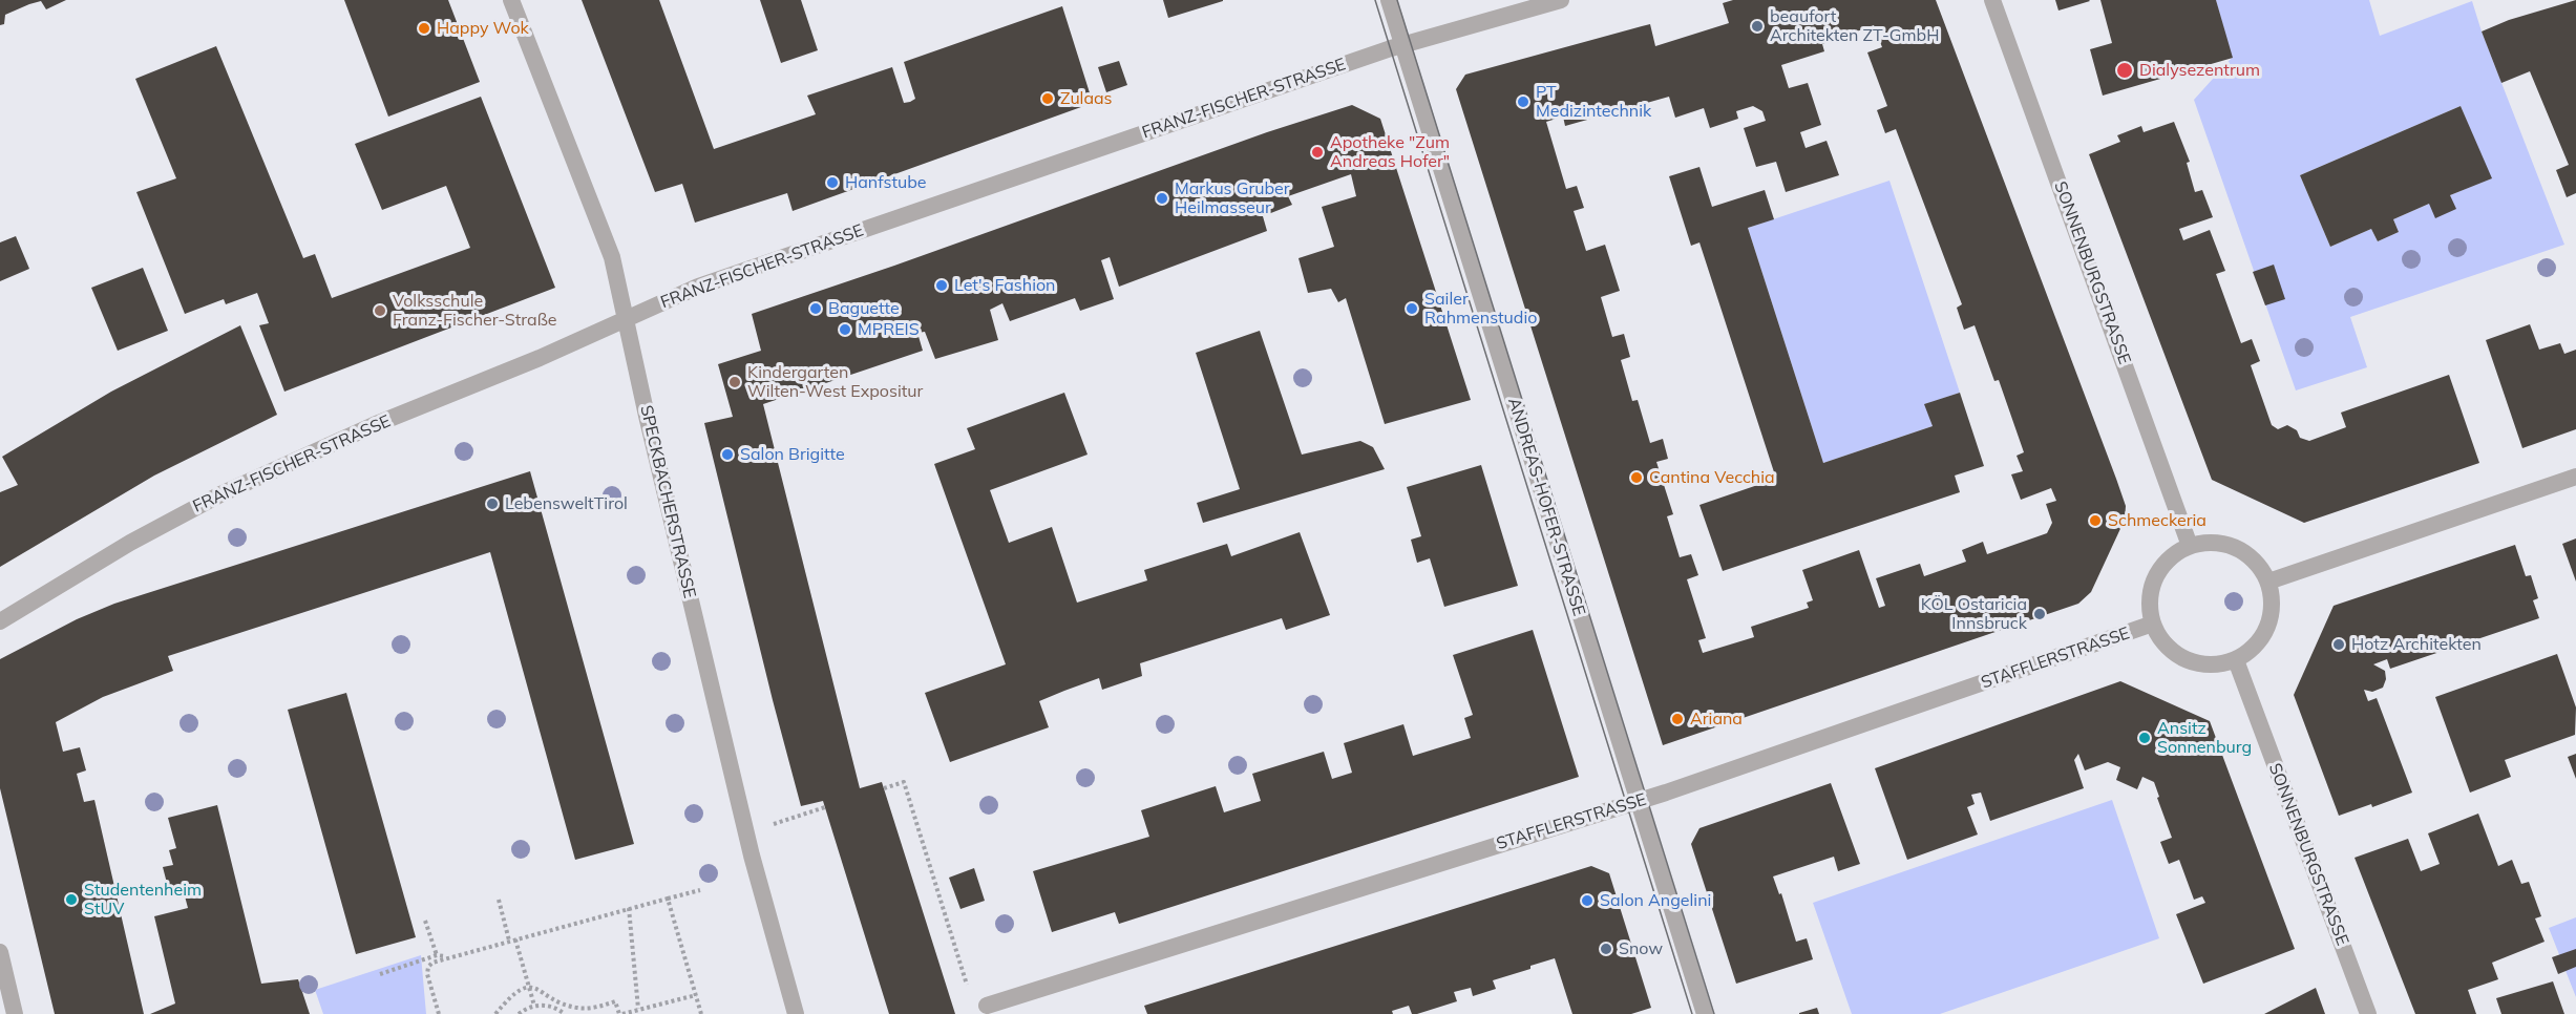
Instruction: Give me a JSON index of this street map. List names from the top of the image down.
{
  "streets": {
    "street": [
      "FRANZ-FISCHER-STRASSE",
      "SONNENBURGSTRASSE",
      "SPECKBACHERSTRASSE",
      "ANDREAS-HOFER-STRASSE",
      "STAFFLERSTRASSE"
    ]
  },
  "crossings": [
    ["FRANZ-FISCHER-STRASSE", "SPECKBACHERSTRASSE"],
    ["FRANZ-FISCHER-STRASSE", "ANDREAS-HOFER-STRASSE"],
    ["SONNENBURGSTRASSE", "STAFFLERSTRASSE"],
    ["ANDREAS-HOFER-STRASSE", "STAFFLERSTRASSE"]
  ],
  "places": [
    "beaufort Architekten ZT-GmbH",
    "Happy Wok",
    "Dialysezentrum",
    "Zulaas",
    "PT Medizintechnik",
    "Apotheke \"Zum Andreas Hofer\"",
    "Hanfstube",
    "Markus Gruber Heilmasseur",
    "Let's Fashion",
    "Baguette",
    "Sailer Rahmenstudio",
    "Volksschule Franz-Fischer-Straße",
    "MPREIS",
    "Kindergarten Wilten-West Expositur",
    "Salon Brigitte",
    "Cantina Vecchia",
    "LebensweltTirol",
    "Schmeckeria",
    "KÖL Ostaricia Innsbruck",
    "Hotz Architekten",
    "Ariana",
    "Ansitz Sonnenburg",
    "Studentenheim StUV",
    "Salon Angelini",
    "Snow"
  ]
}
